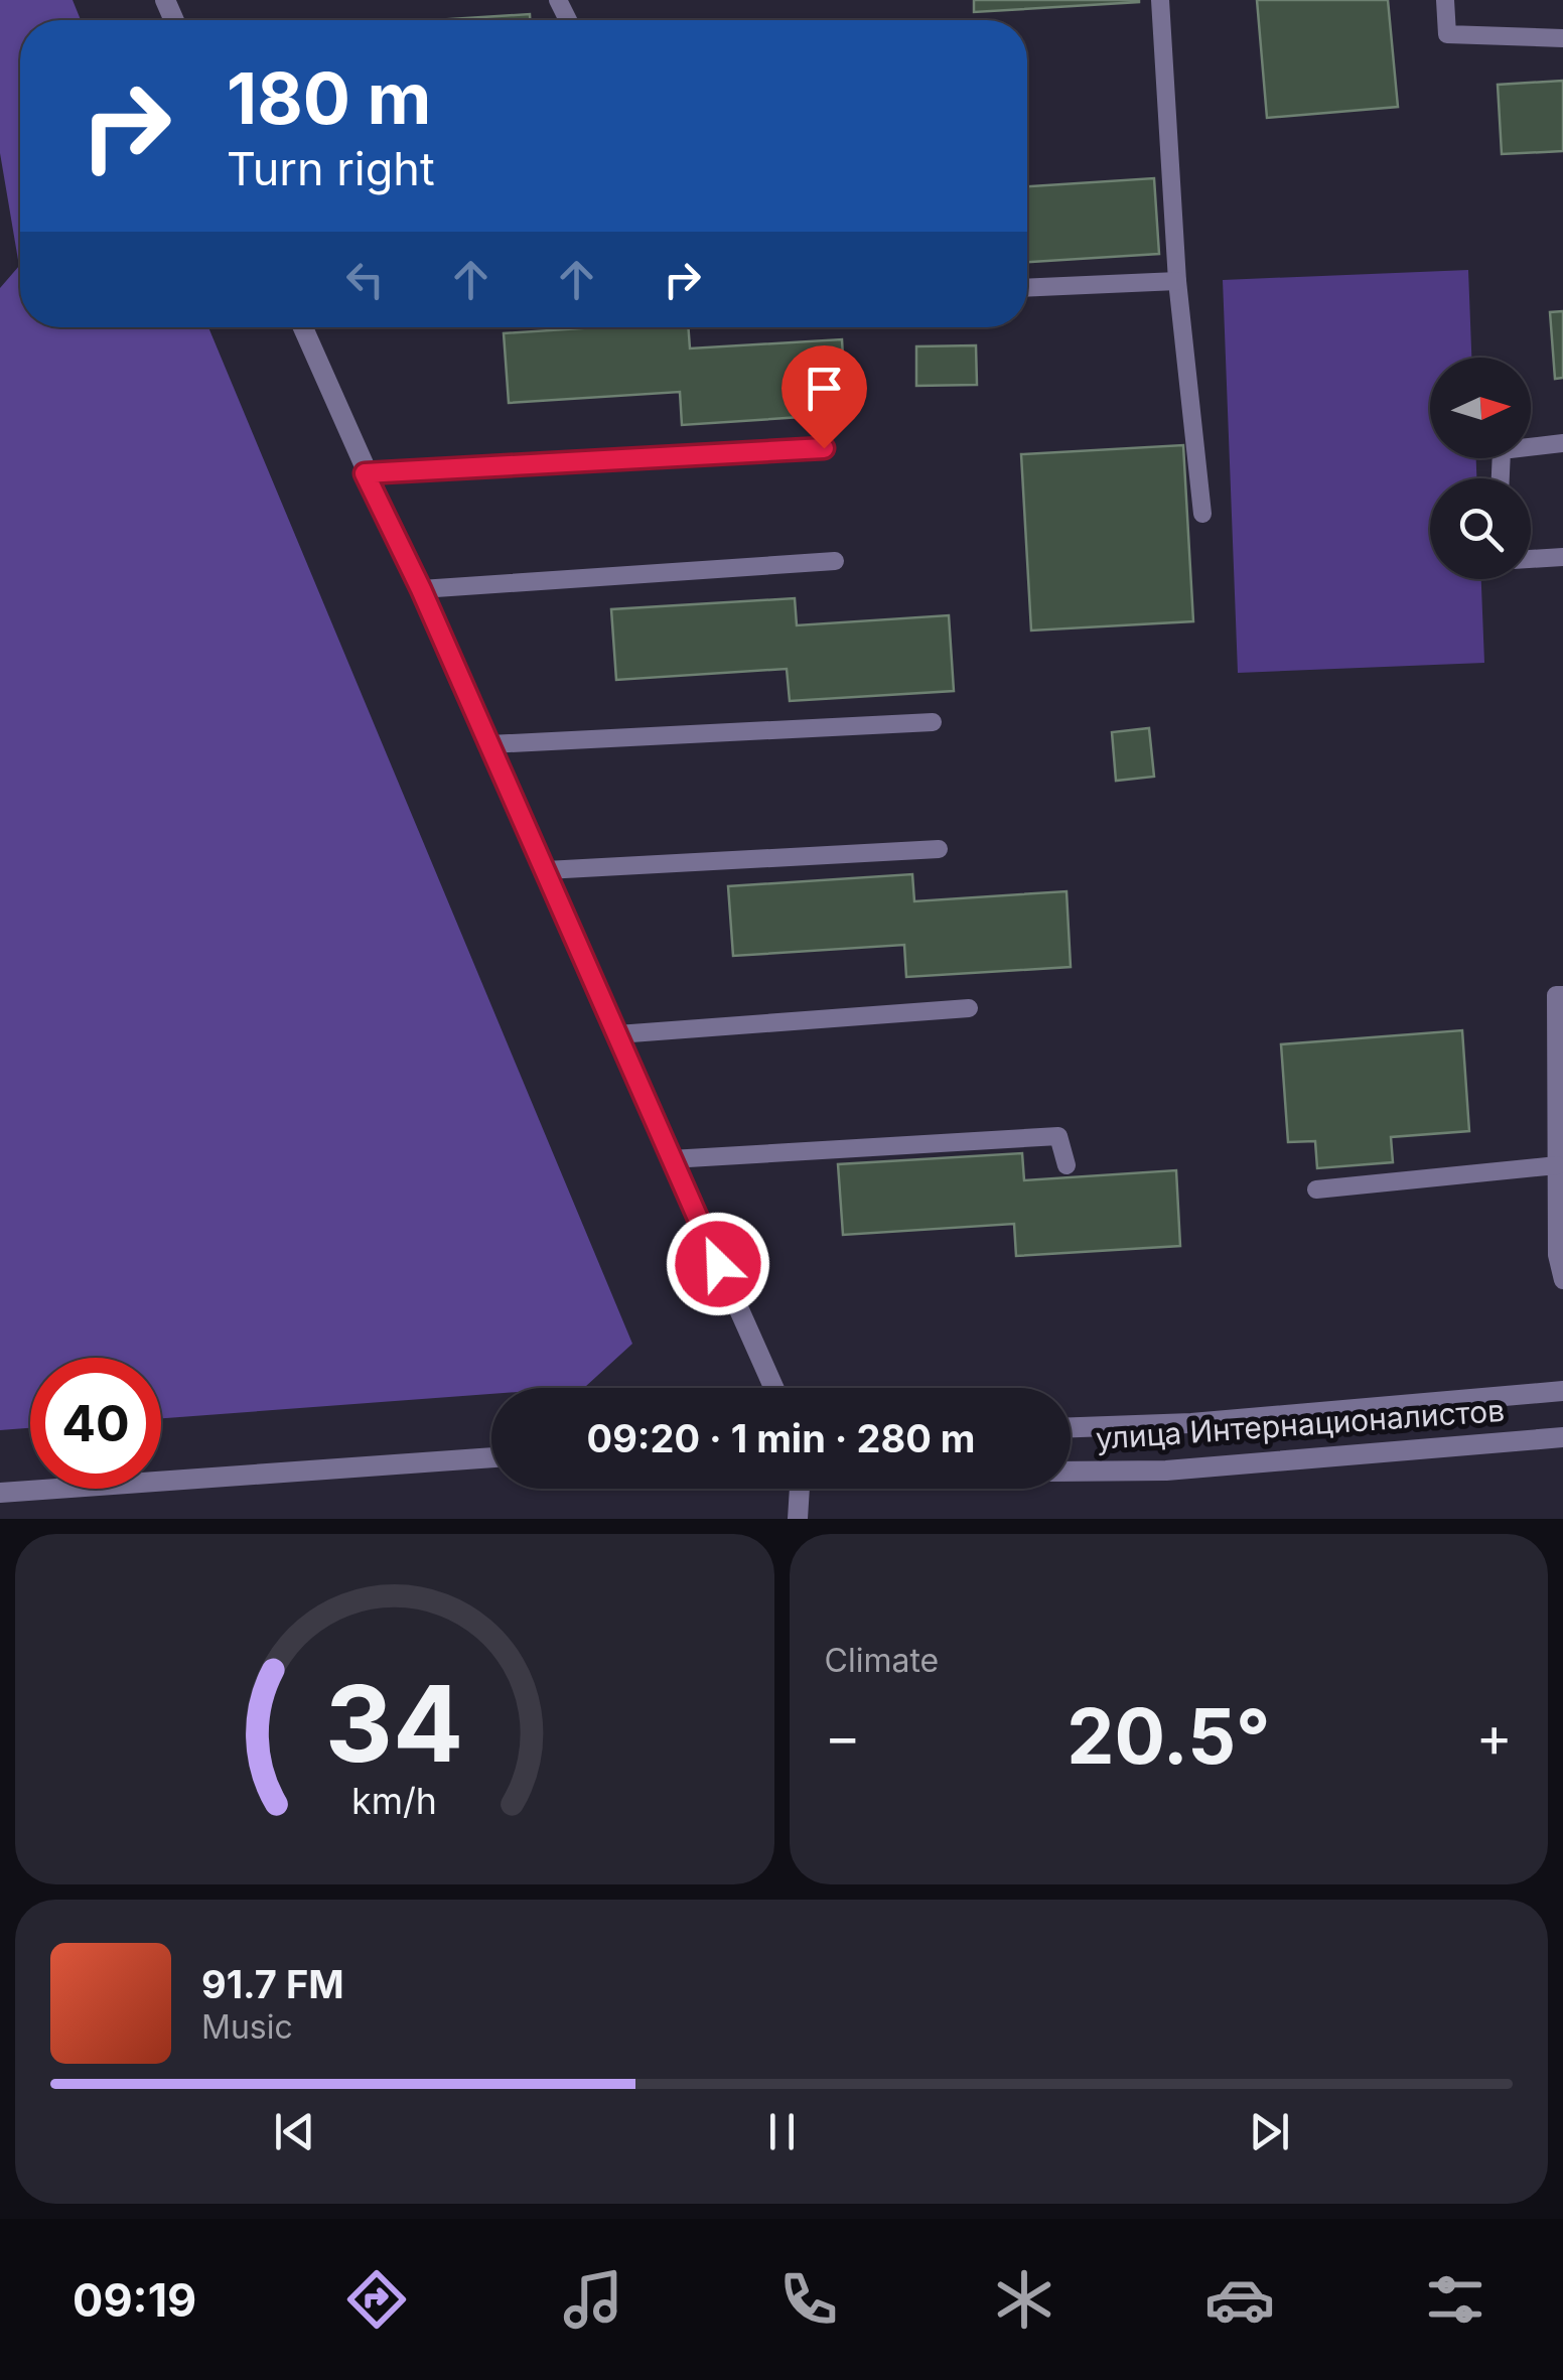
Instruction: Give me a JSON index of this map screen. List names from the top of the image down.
{
  "streets": {
    "street": ["улица Интернационалистов"]
  },
  "north": "right",
  "page": {
    "turn": ["180 m", "Turn right"],
    "limit": "40",
    "trip": "09:20 · 1 min · 280 m",
    "tile": "Climate",
    "heat": ["−", "20.5°", "+"],
    "song": ["91.7 FM", "Music"],
    "tabs": "09:19",
    "gauge": ["34", "km/h"]
  }
}
